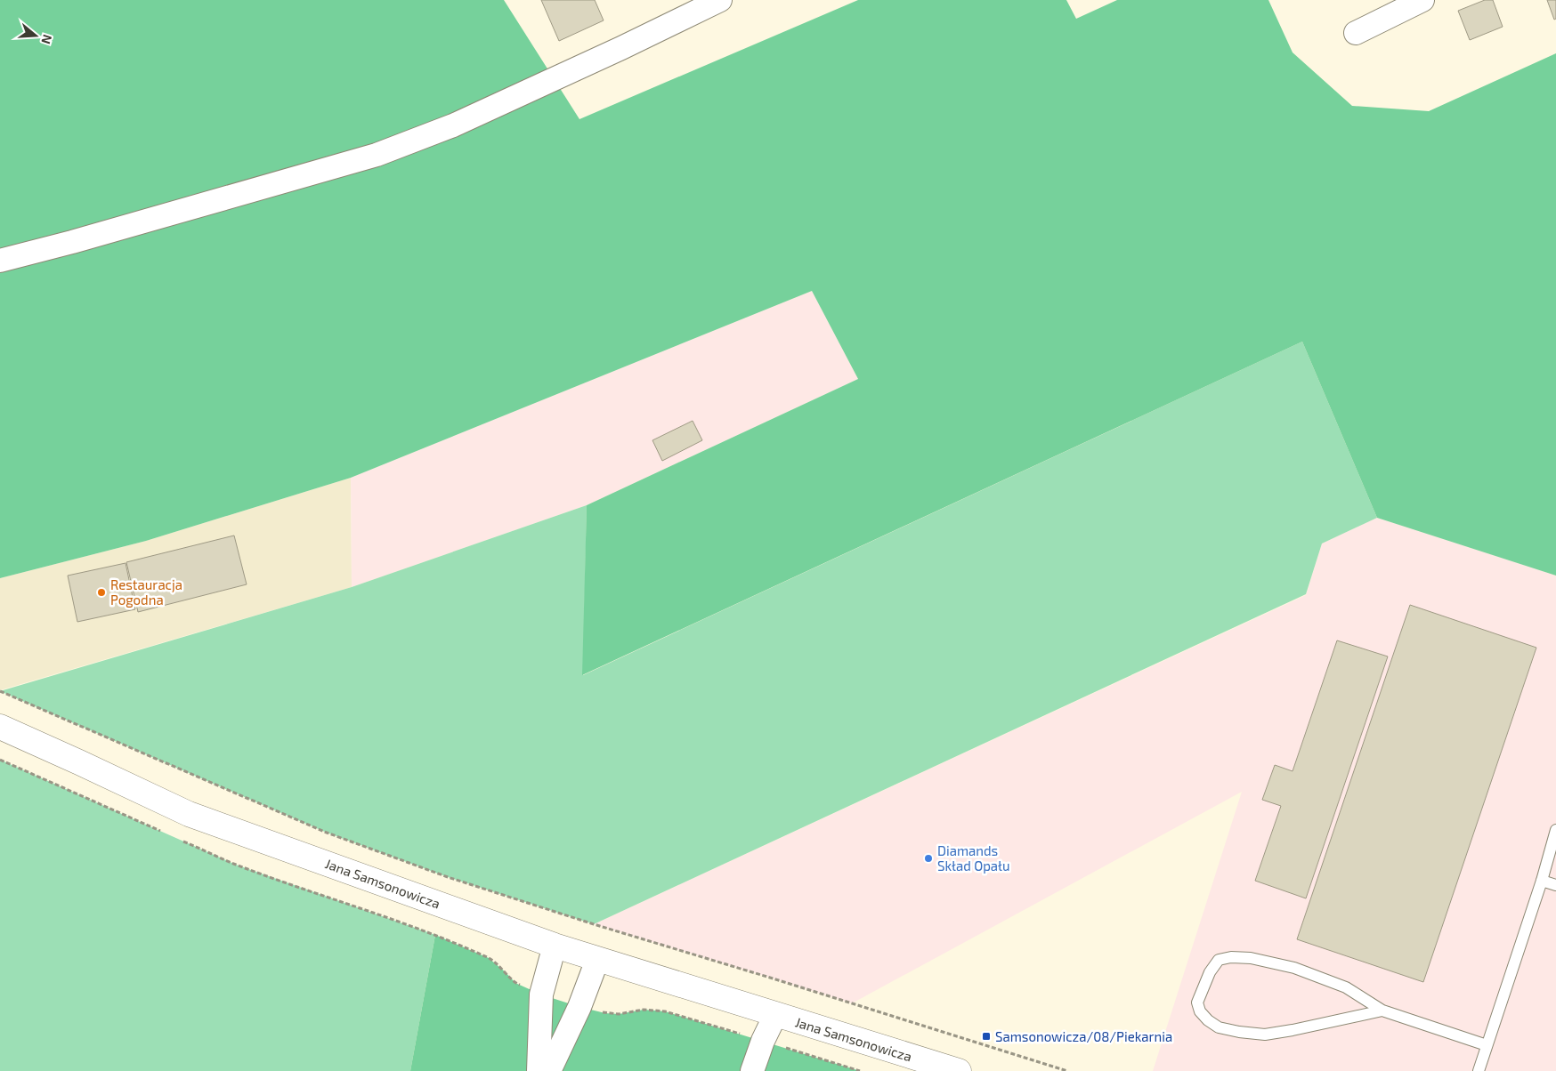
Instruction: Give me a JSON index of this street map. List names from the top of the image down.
{
  "streets": {
    "main road": ["Jana Samsonowicza"]
  },
  "places": {
    "other": ["Restauracja Pogodna", "Diamands Skład Opału"],
    "transit": ["Samsonowicza/08/Piekarnia"]
  },
  "north": "right"
}
